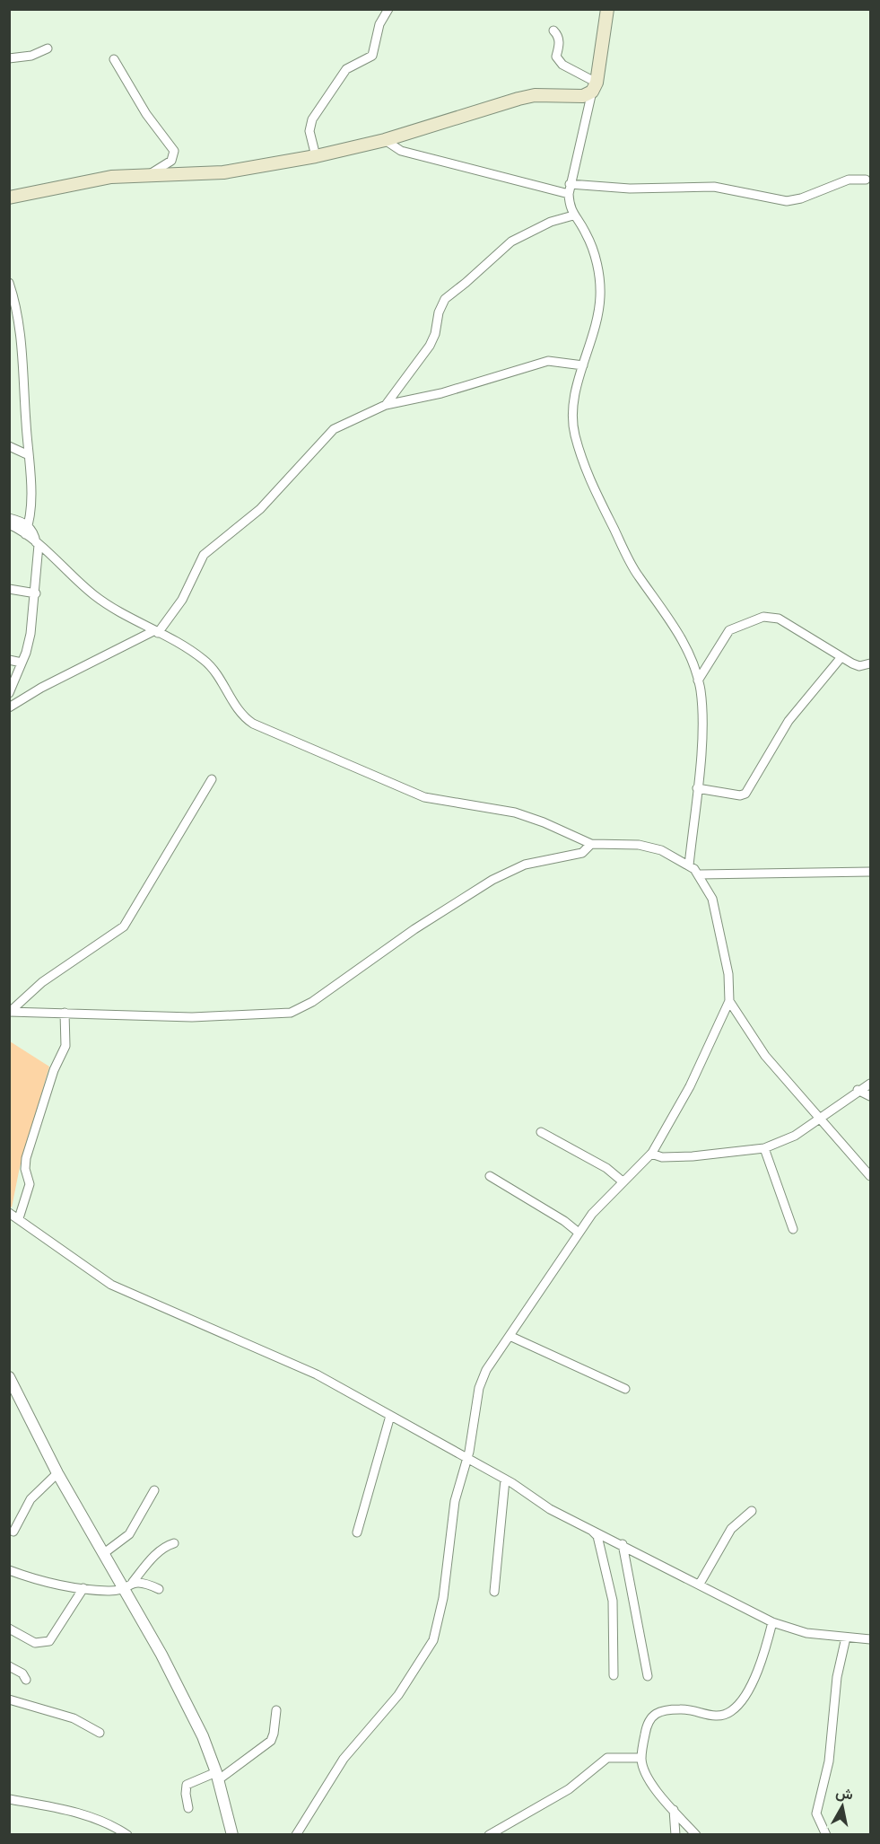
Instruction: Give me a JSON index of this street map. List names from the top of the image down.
{
  "north": "top"
}
